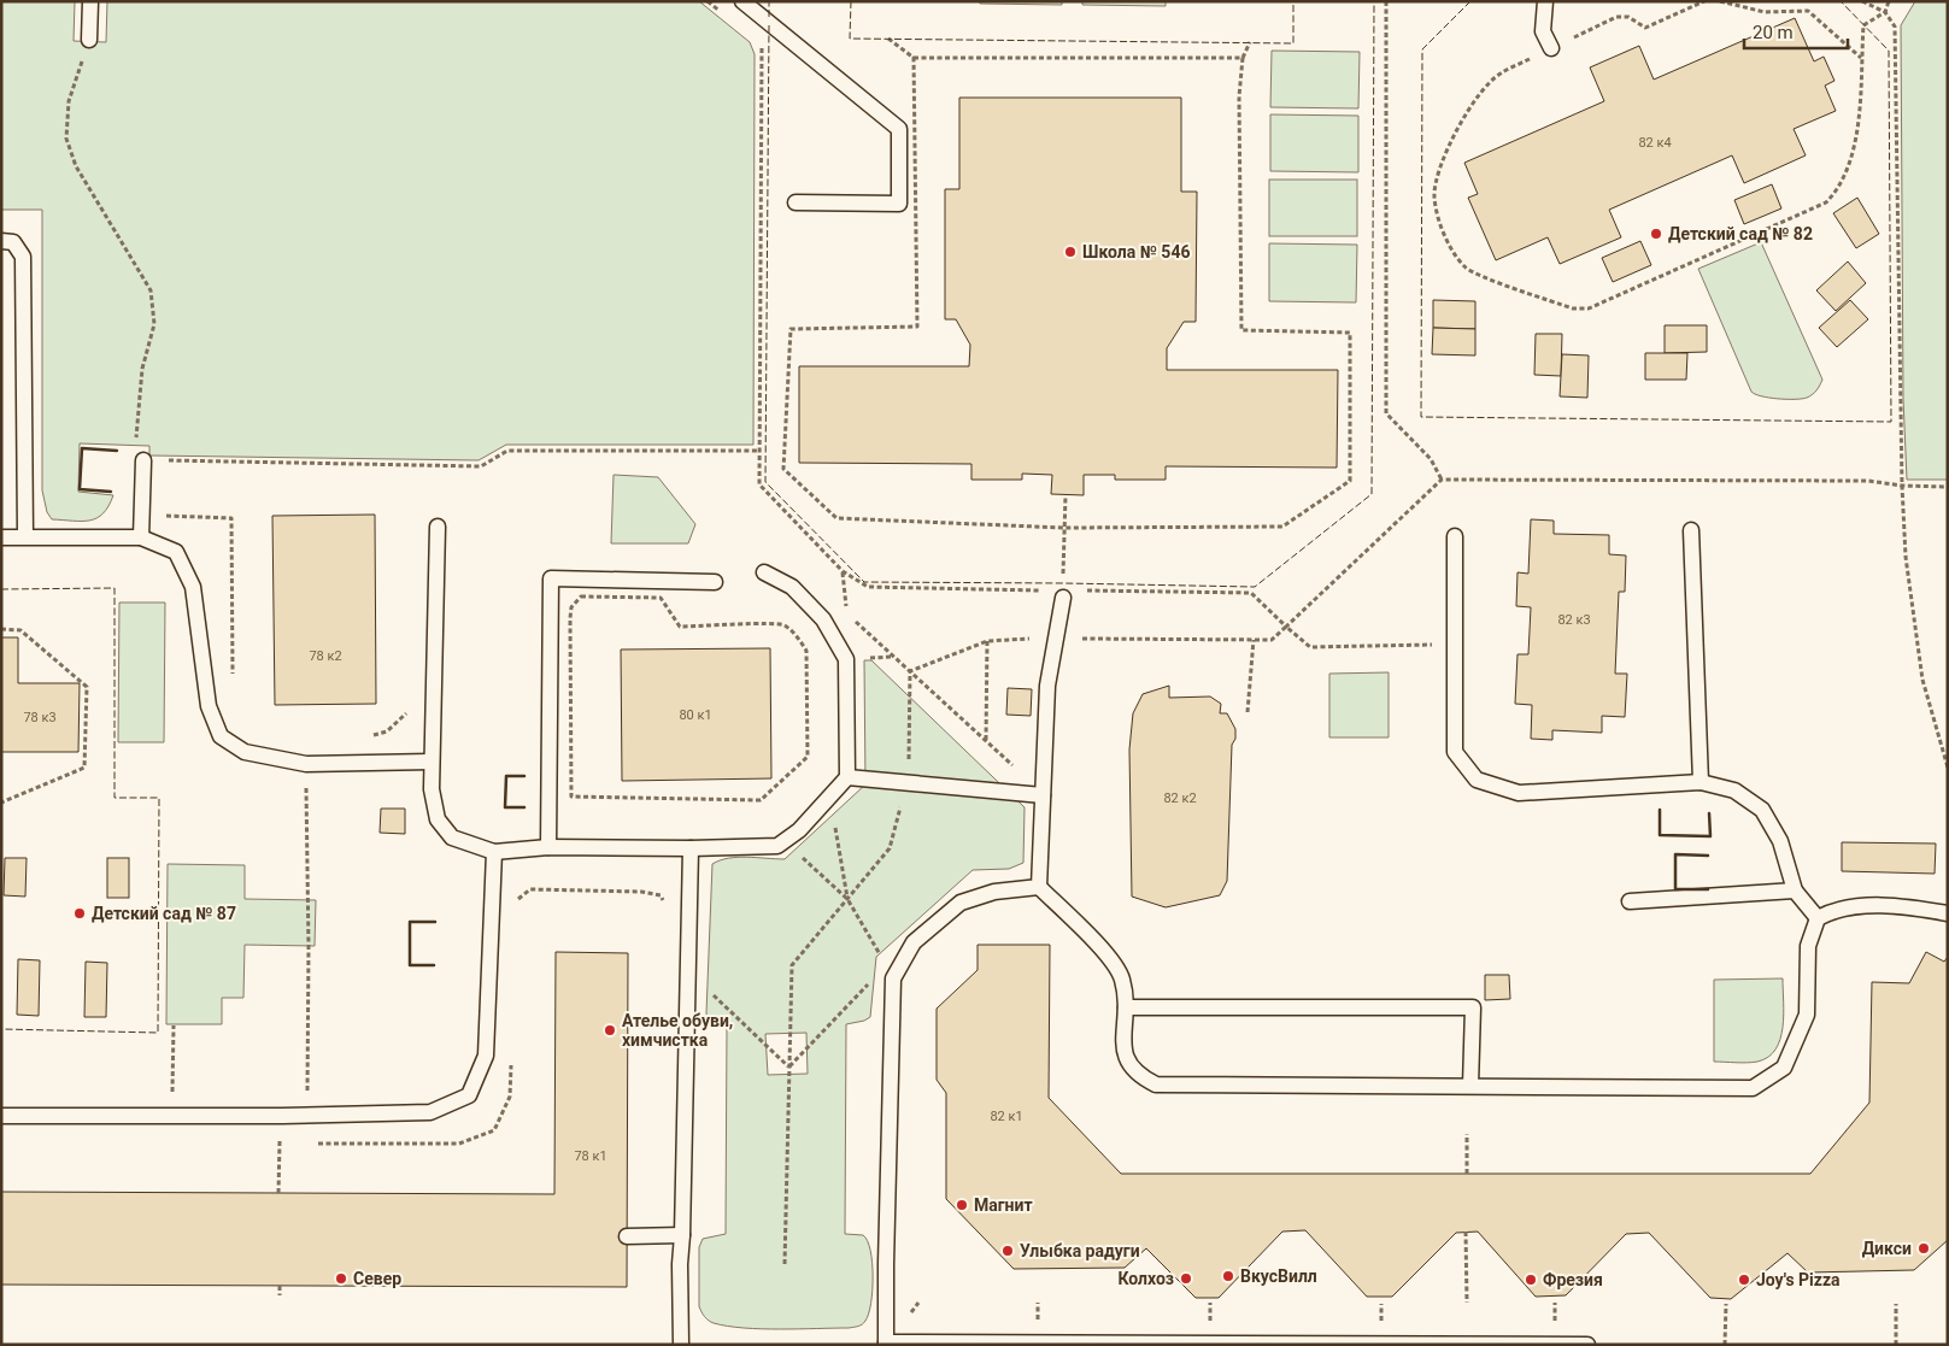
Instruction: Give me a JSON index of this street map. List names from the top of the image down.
{
  "places": [
    "Детский сад № 82",
    "Школа № 546",
    "Детский сад № 87",
    "Ателье обуви, химчистка",
    "Магнит",
    "Дикси",
    "Улыбка радуги",
    "ВкусВилл",
    "Север",
    "Колхоз",
    "Фрезия",
    "Joy's Pizza"
  ],
  "house_numbers": [
    "82 к4",
    "82 к3",
    "78 к2",
    "80 к1",
    "78 к3",
    "82 к2",
    "82 к1",
    "78 к1"
  ],
  "scale_bar": "20 m"
}
